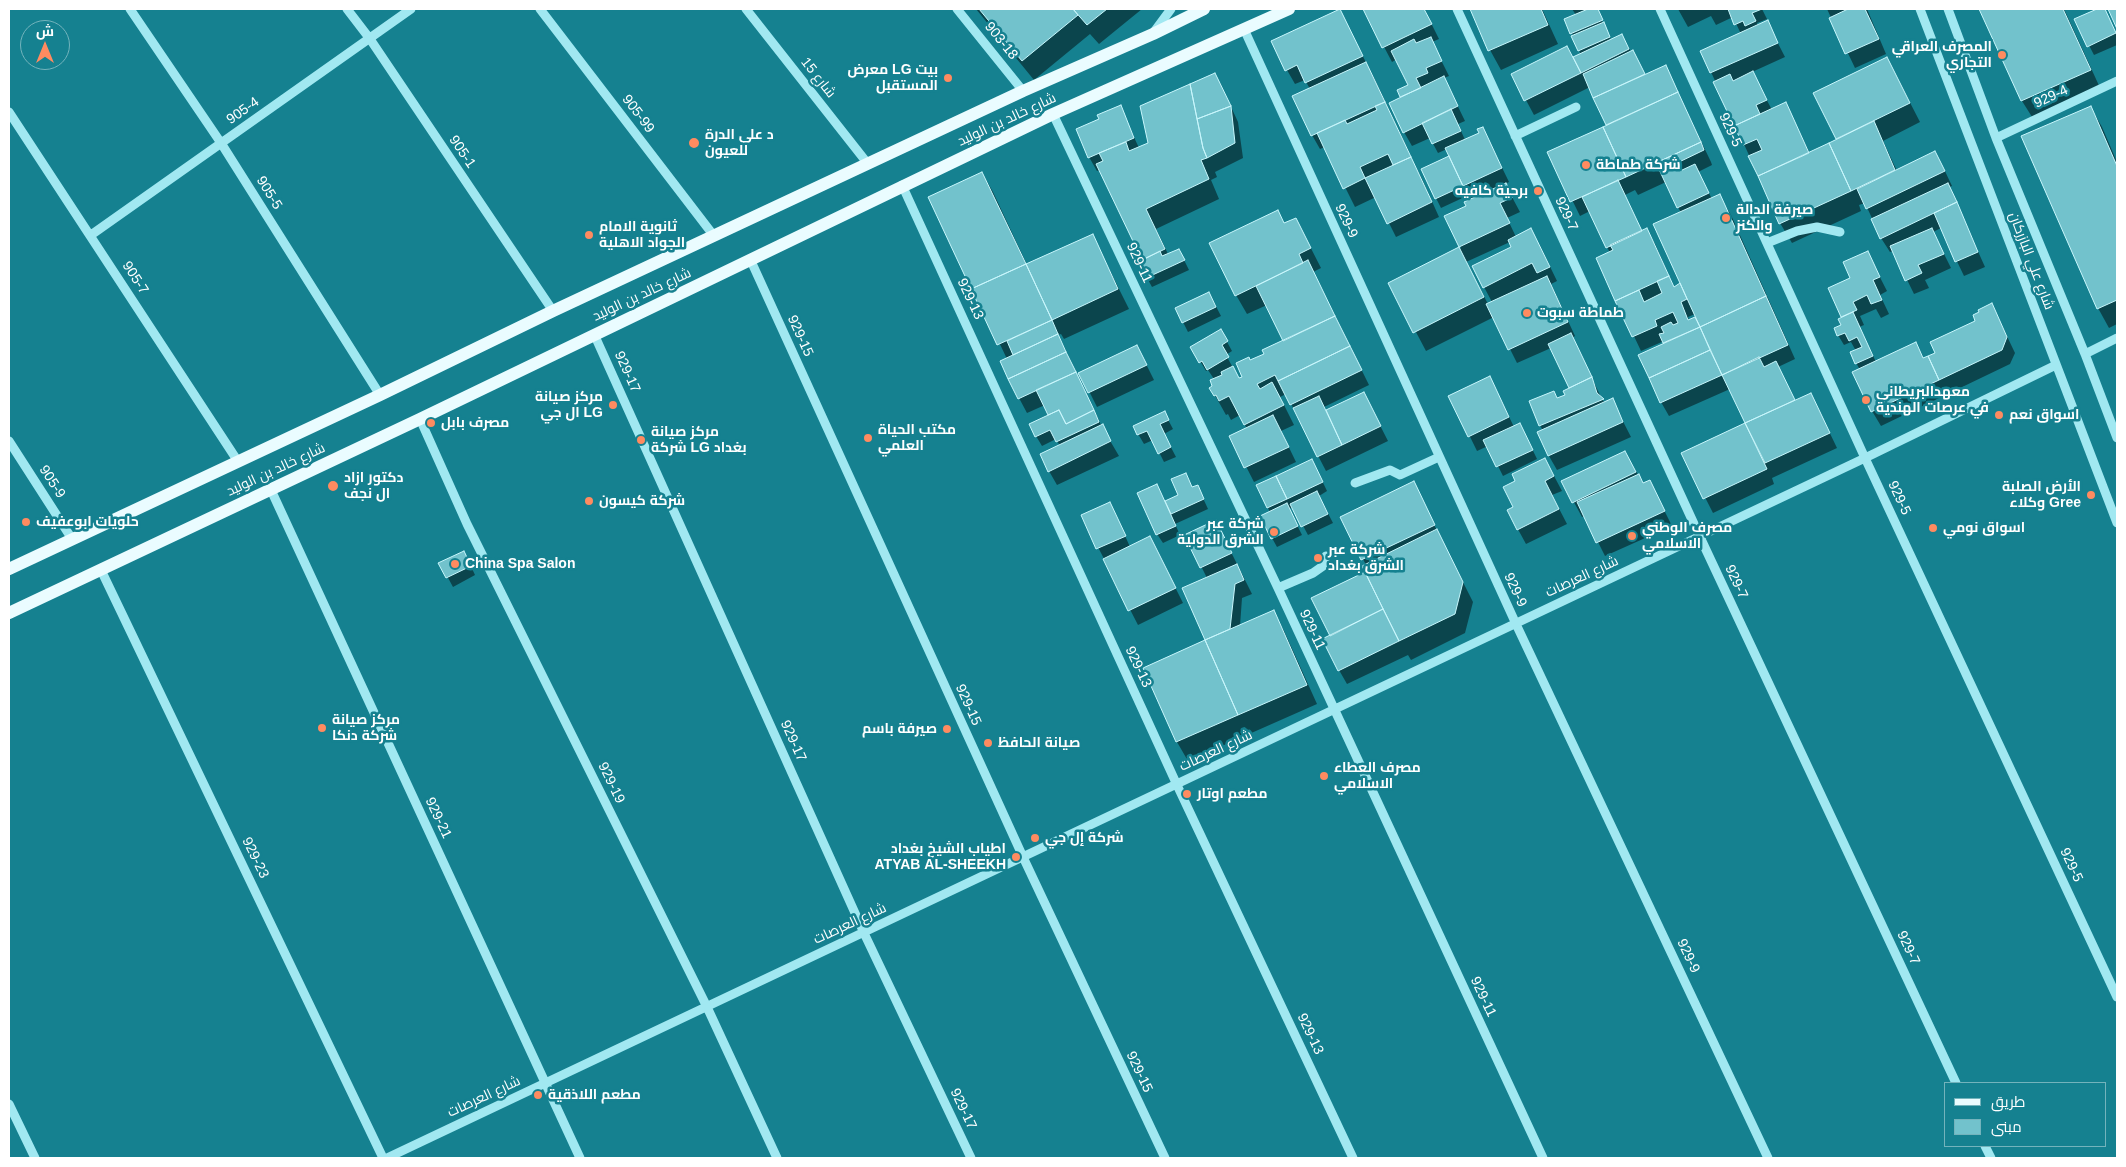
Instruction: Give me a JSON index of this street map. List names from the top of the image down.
{
  "streets": {
    "main road": ["شارع خالد بن الوليد"],
    "street": [
      "903-18",
      "شارع 15",
      "929-4",
      "905-4",
      "905-99",
      "929-5",
      "905-1",
      "905-5",
      "929-7",
      "929-9",
      "شارع علي البازركان",
      "929-11",
      "905-7",
      "929-13",
      "929-15",
      "929-17",
      "905-9",
      "شارع العرصات",
      "929-19",
      "929-21",
      "929-23"
    ]
  },
  "crossings": [
    ["903-18", "شارع خالد بن الوليد"],
    ["شارع 15", "شارع خالد بن الوليد"],
    ["929-4", "شارع علي البازركان"],
    ["905-4", "905-1"],
    ["905-4", "905-5"],
    ["905-4", "905-7"],
    ["905-99", "شارع خالد بن الوليد"],
    ["شارع خالد بن الوليد", "905-1"],
    ["شارع خالد بن الوليد", "905-5"],
    ["شارع خالد بن الوليد", "929-9"],
    ["شارع خالد بن الوليد", "929-11"],
    ["شارع خالد بن الوليد", "905-7"],
    ["شارع خالد بن الوليد", "929-13"],
    ["شارع خالد بن الوليد", "929-15"],
    ["شارع خالد بن الوليد", "929-17"],
    ["شارع خالد بن الوليد", "905-9"],
    ["شارع خالد بن الوليد", "929-19"],
    ["شارع خالد بن الوليد", "929-21"],
    ["شارع خالد بن الوليد", "929-23"],
    ["929-5", "شارع العرصات"],
    ["929-7", "شارع العرصات"],
    ["929-9", "شارع العرصات"],
    ["شارع علي البازركان", "شارع العرصات"],
    ["929-11", "شارع العرصات"],
    ["929-13", "شارع العرصات"],
    ["929-15", "شارع العرصات"],
    ["929-17", "شارع العرصات"],
    ["شارع العرصات", "929-19"],
    ["شارع العرصات", "929-21"]
  ],
  "places": [
    "المصرف العراقي التجاري",
    "معرض LG بيت المستقبل",
    "د علي الدرة للعيون",
    "شركة طماطة",
    "برحية كافيه",
    "صيرفة الدالة والكنز",
    "ثانوية الامام الجواد الاهلية",
    "طماطة سبوت",
    "معهدالبريطاني في عرصات الهندية",
    "مركز صيانة ال جي LG",
    "اسواق نعم",
    "مصرف بابل",
    "مكتب الحياة العلمي",
    "مركز صيانة شركة LG بغداد",
    "دكتور ازاد ال نجف",
    "الأرض الصلبة وكلاء Gree",
    "شركة كيسون",
    "حلويات ابوعفيف",
    "اسواق نومي",
    "شركة عبر الشرق الدولية",
    "مصرف الوطني الاسلامي",
    "شركة عبر الشرق بغداد",
    "China Spa Salon",
    "مركز صيانة شركة دنكا",
    "صيرفة باسم",
    "صيانة الحافظ",
    "مصرف العطاء الاسلامي",
    "مطعم اوتار",
    "شركة إل جي",
    "اطياب الشيخ بغداد ATYAB AL-SHEEKH",
    "مطعم اللاذقية"
  ],
  "legend": ["طريق", "مبنى"],
  "north": "top"
}
